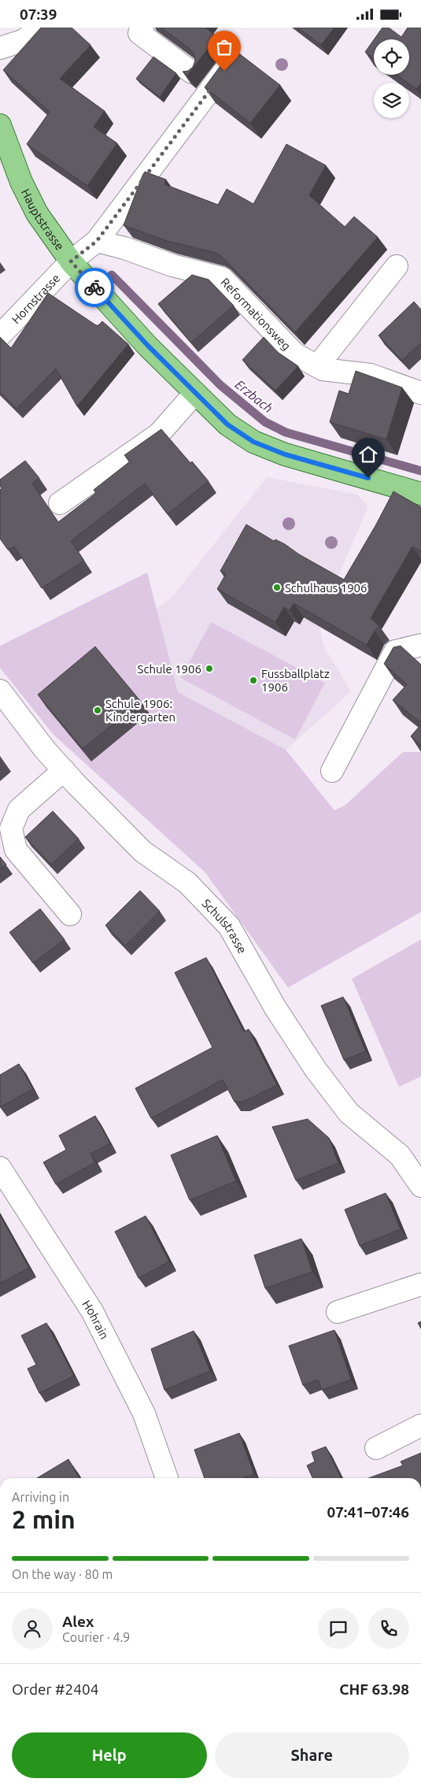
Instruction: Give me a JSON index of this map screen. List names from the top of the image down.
{
  "streets": {
    "main road": ["Hauptstrasse"],
    "street": [
      "Hornstrasse",
      "Reformationsweg",
      "Schulstrasse",
      "Hohrain"
    ]
  },
  "crossings": [
    ["Hauptstrasse", "Hornstrasse"]
  ],
  "water": ["Erzbach"],
  "places": [
    "Schulhaus 1906",
    "Schule 1906",
    "Fussballplatz 1906",
    "Schule 1906: Kindergarten"
  ],
  "page": {
    "status": "07:39",
    "heading": ["2 min", "Arriving in", "07:41–07:46"],
    "panel": [
      "Alex",
      "Courier · 4.9",
      "Order #2404",
      "CHF 63.98"
    ],
    "bar": "On the way · 80 m",
    "buttons": ["Help", "Share"]
  }
}
